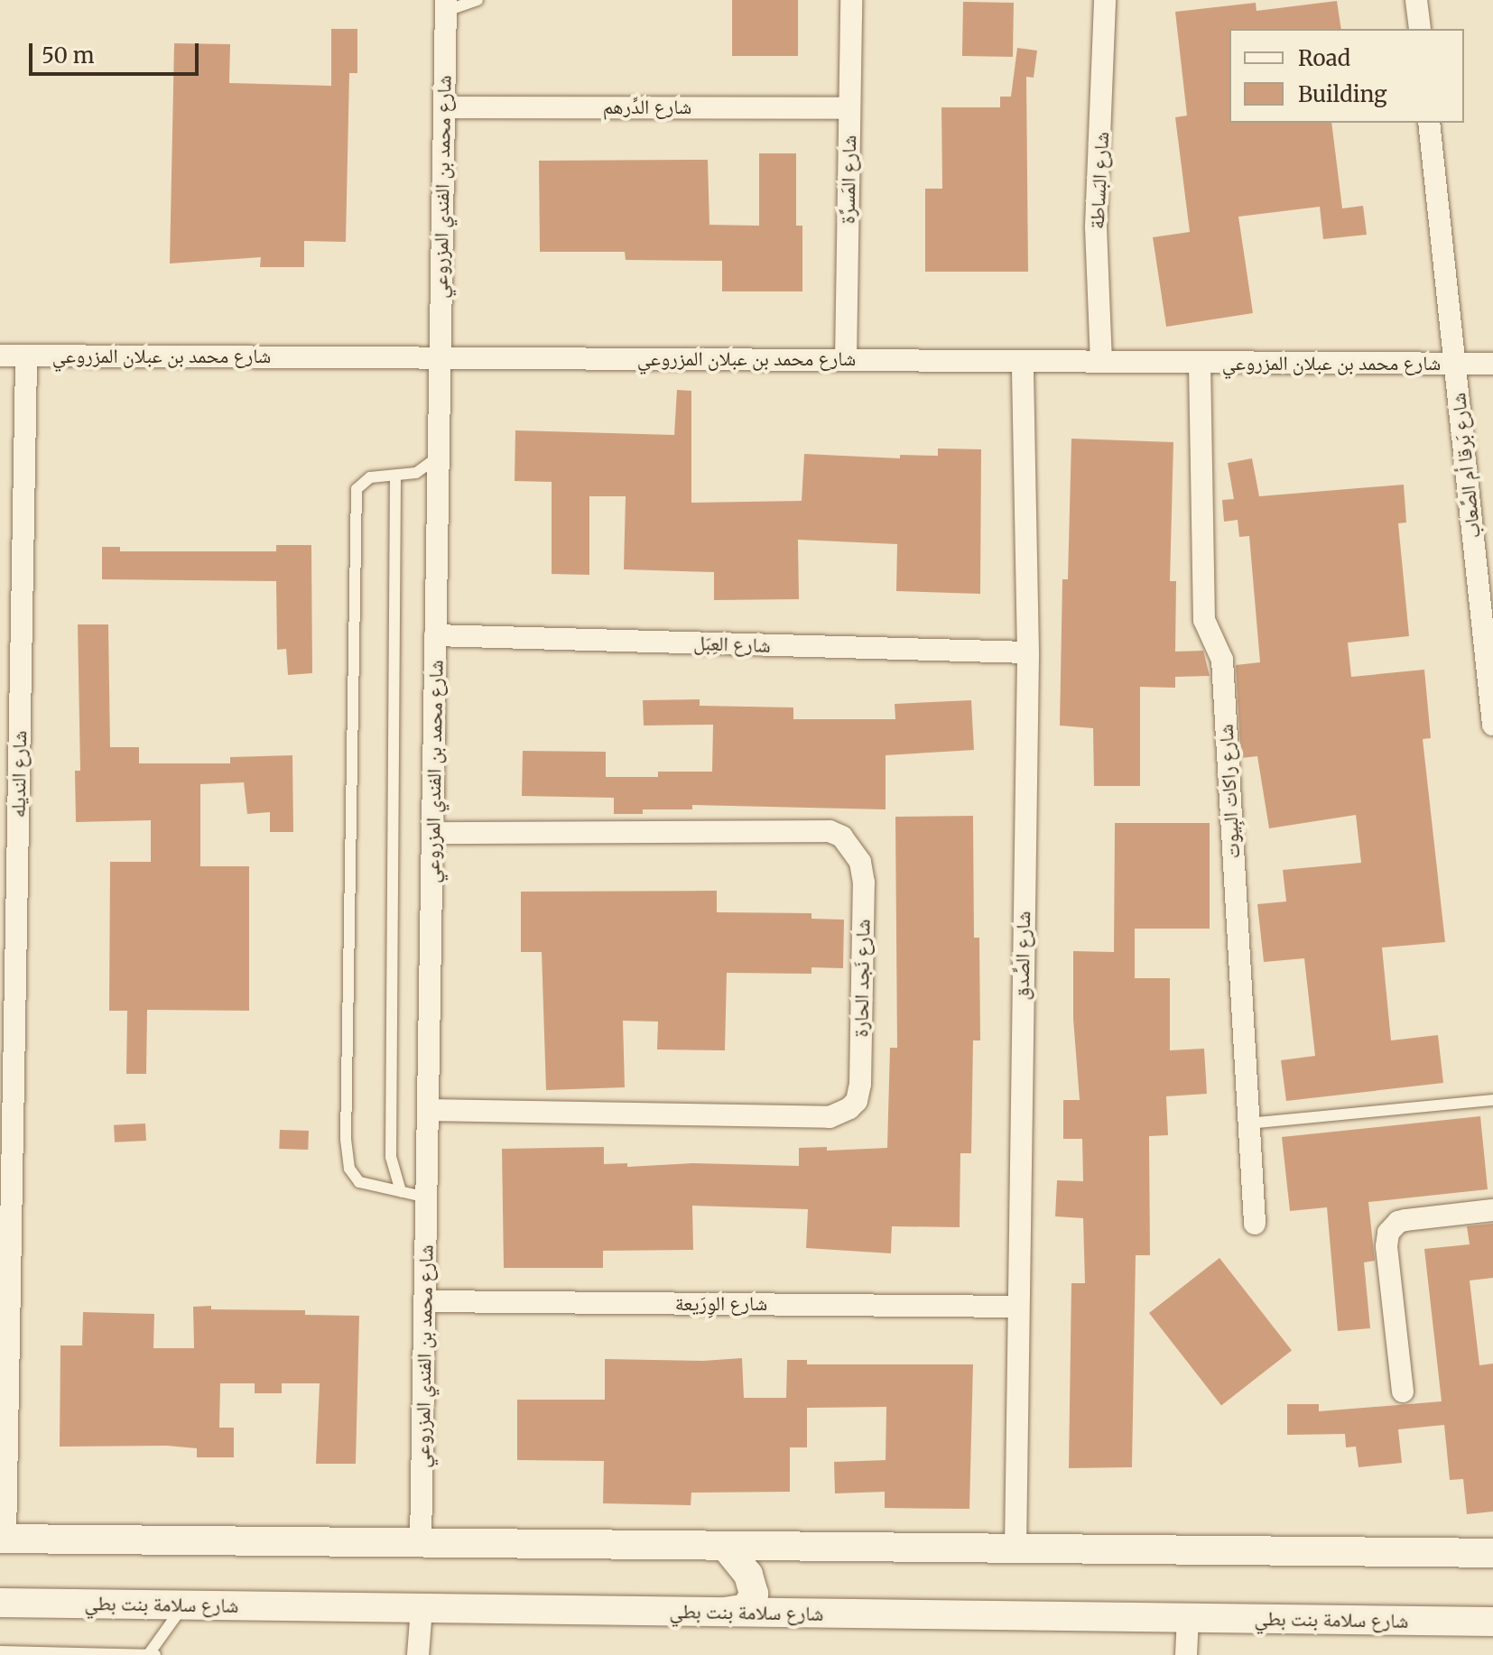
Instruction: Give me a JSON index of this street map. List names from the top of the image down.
{
  "streets": {
    "main road": ["شارع سلامة بنت بطي"],
    "street": [
      "شارع الدِّرهم",
      "شارع المَسرَّة",
      "شارع البَساطة",
      "شارع محمد بن الفندي المزروعي",
      "شارع محمد بن عبلان المزروعي",
      "شارع بَرقا أم الصَّعاب",
      "شارع العِبَل",
      "شارع النديله",
      "شارع راكات البِيوت",
      "شارع الصِّدق",
      "شارع نَجد الحارة",
      "شارع الوِرَيعة"
    ]
  },
  "crossings": [
    ["شارع الدِّرهم", "شارع المَسرَّة"],
    ["شارع الدِّرهم", "شارع محمد بن الفندي المزروعي"],
    ["شارع المَسرَّة", "شارع محمد بن عبلان المزروعي"],
    ["شارع البَساطة", "شارع محمد بن عبلان المزروعي"],
    ["شارع محمد بن الفندي المزروعي", "شارع محمد بن عبلان المزروعي"],
    ["شارع محمد بن الفندي المزروعي", "شارع العِبَل"],
    ["شارع محمد بن الفندي المزروعي", "شارع نَجد الحارة"],
    ["شارع محمد بن الفندي المزروعي", "شارع الوِرَيعة"],
    ["شارع محمد بن عبلان المزروعي", "شارع بَرقا أم الصَّعاب"],
    ["شارع محمد بن عبلان المزروعي", "شارع النديله"],
    ["شارع محمد بن عبلان المزروعي", "شارع راكات البِيوت"],
    ["شارع محمد بن عبلان المزروعي", "شارع الصِّدق"],
    ["شارع العِبَل", "شارع الصِّدق"],
    ["شارع الصِّدق", "شارع الوِرَيعة"]
  ],
  "legend": ["Road", "Building"],
  "scale_bar": "50 m"
}
